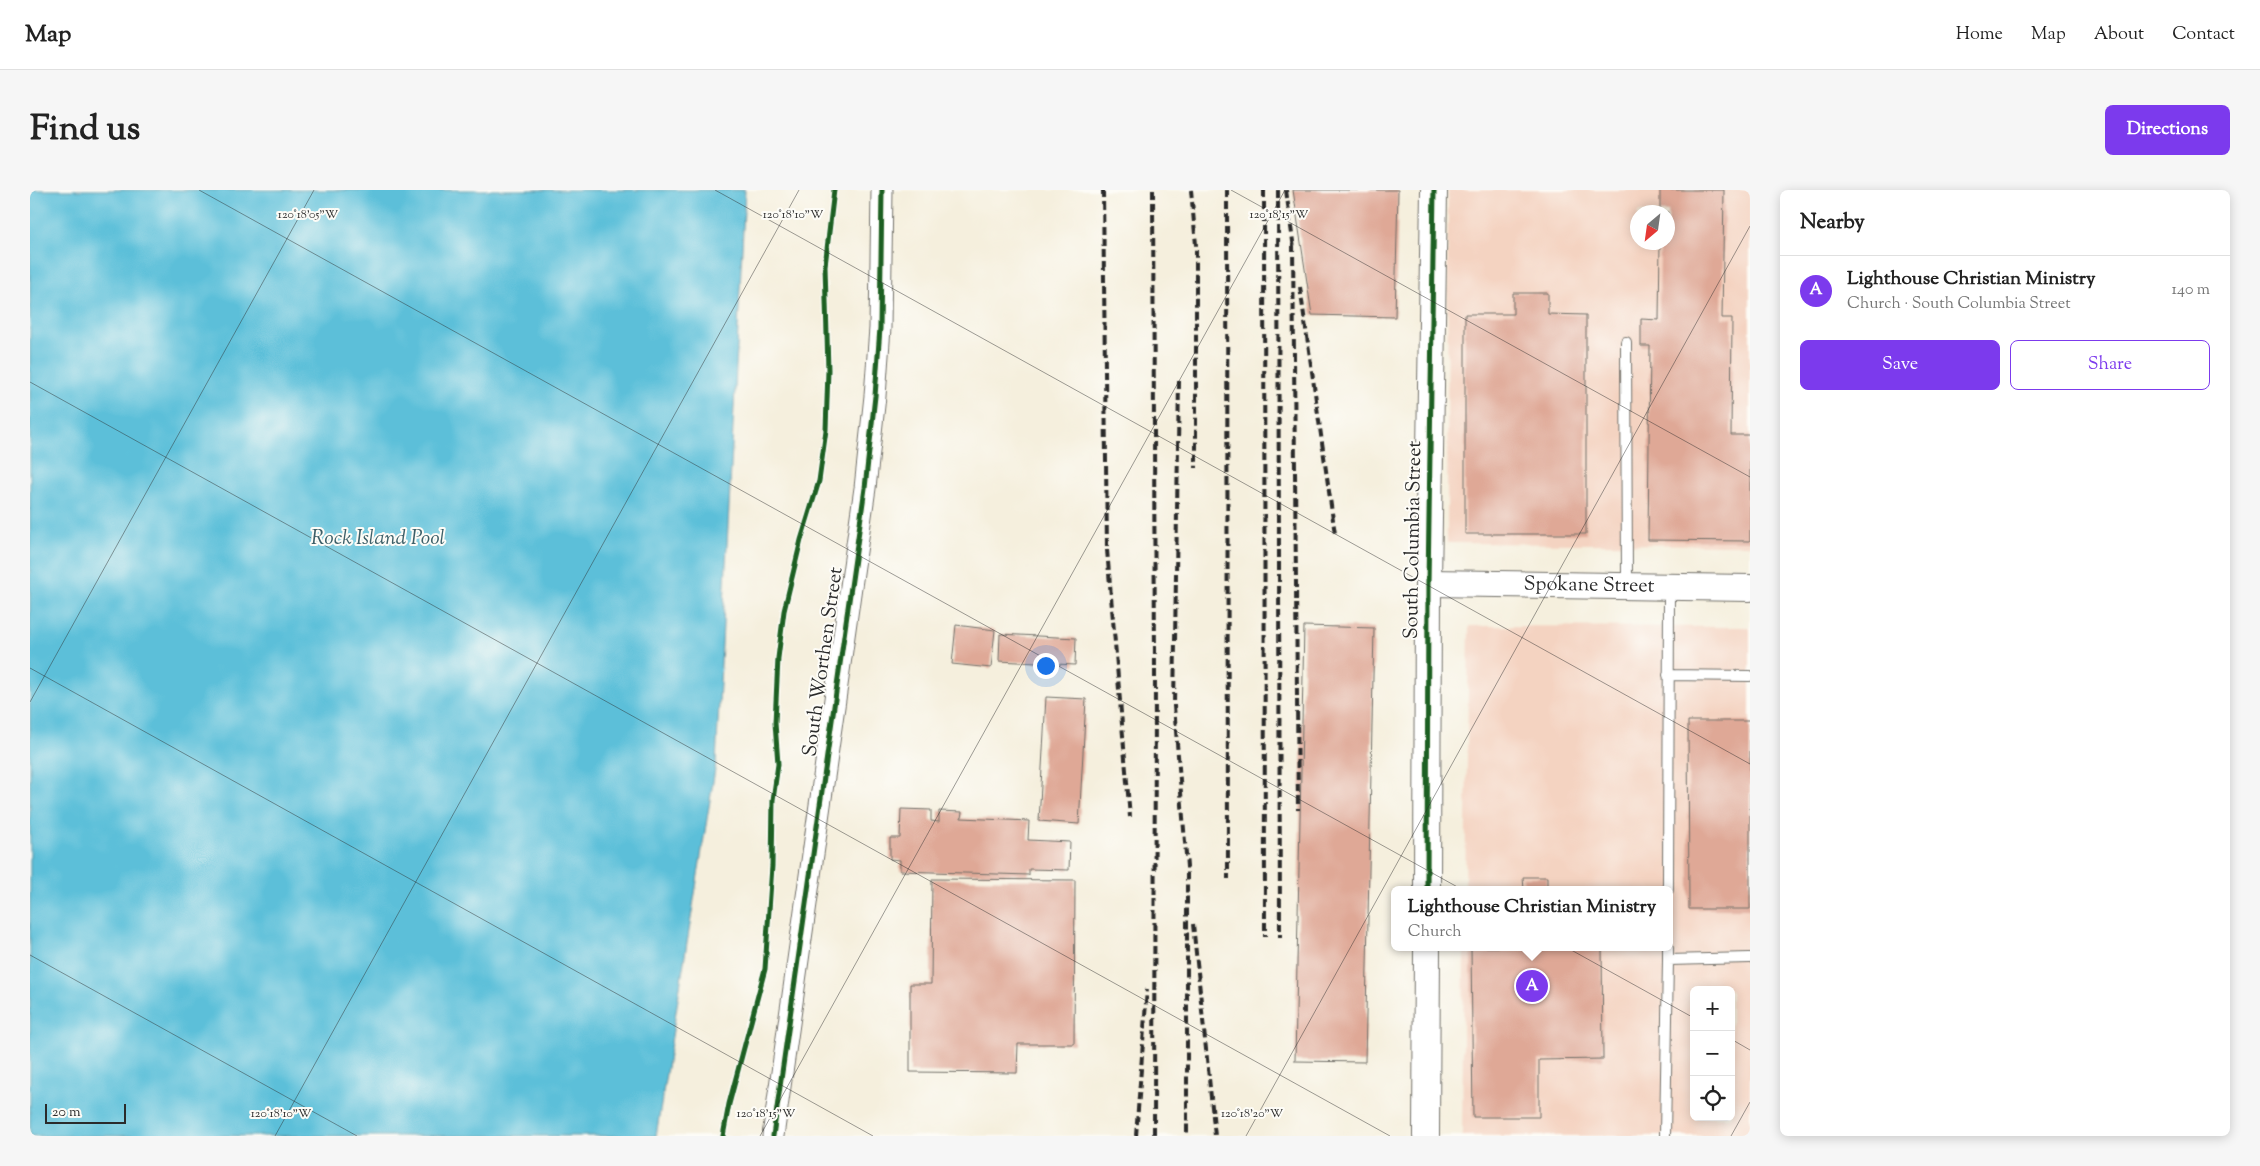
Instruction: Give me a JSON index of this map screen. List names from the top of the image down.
{
  "streets": {
    "street": ["South Columbia Street", "Spokane Street", "South Worthen Street"]
  },
  "crossings": [
    ["South Columbia Street", "Spokane Street"]
  ],
  "water": ["Rock Island Pool"],
  "scale_bar": "20 m",
  "north": "bottom left",
  "page": {
    "header": "Map",
    "nav": [
      "Home",
      "Map",
      "About",
      "Contact"
    ],
    "title": "Find us",
    "buttons": [
      "Directions",
      ["Save", "Share"]
    ],
    "heading": "Nearby",
    "list": [
      {
        "mark": "A",
        "name": "Lighthouse Christian Ministry",
        "note": "Church · South Columbia Street",
        "value": "140 m"
      }
    ],
    "popup": ["Lighthouse Christian Ministry", "Church"],
    "pins": "A",
    "map_buttons": ["+", "−"],
    "scale": "20 m"
  },
  "coordinates": [
    "120°18'05\"W",
    "120°18'10\"W",
    "120°18'15\"W",
    "120°18'20\"W"
  ]
}
